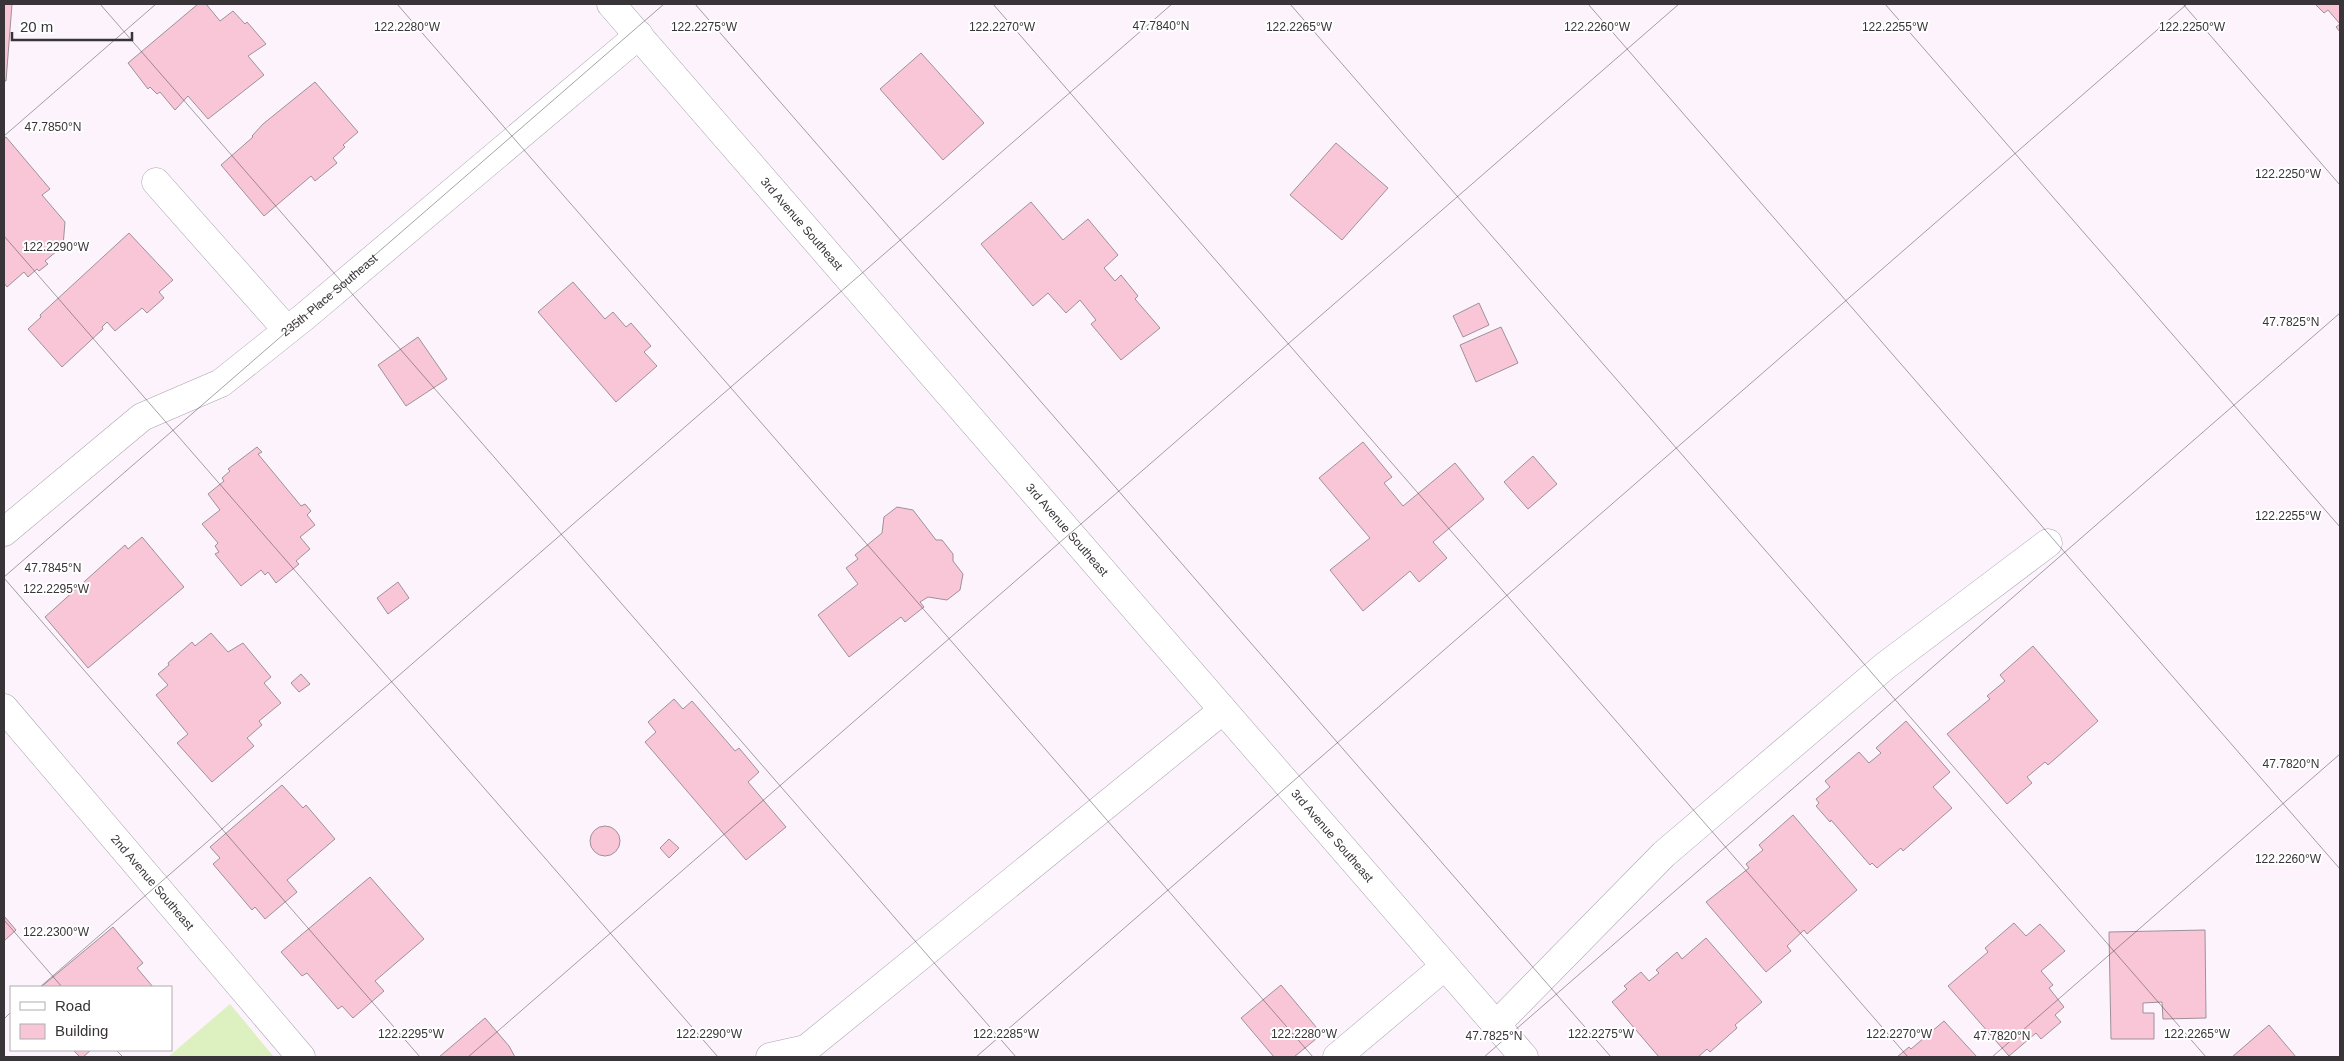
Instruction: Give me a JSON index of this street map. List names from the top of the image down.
{
  "streets": {
    "street": ["3rd Avenue Southeast", "235th Place Southeast", "2nd Avenue Southeast"]
  },
  "crossings": [
    ["3rd Avenue Southeast", "235th Place Southeast"]
  ],
  "legend": ["Road", "Building"],
  "scale_bar": "20 m",
  "coordinates": [
    "47.7840°N",
    "122.2250°W",
    "122.2280°W",
    "122.2275°W",
    "122.2270°W",
    "122.2265°W",
    "122.2260°W",
    "122.2255°W",
    "47.7850°N",
    "122.2290°W",
    "47.7825°N",
    "47.7845°N",
    "122.2295°W",
    "47.7820°N",
    "122.2300°W",
    "122.2285°W"
  ]
}
